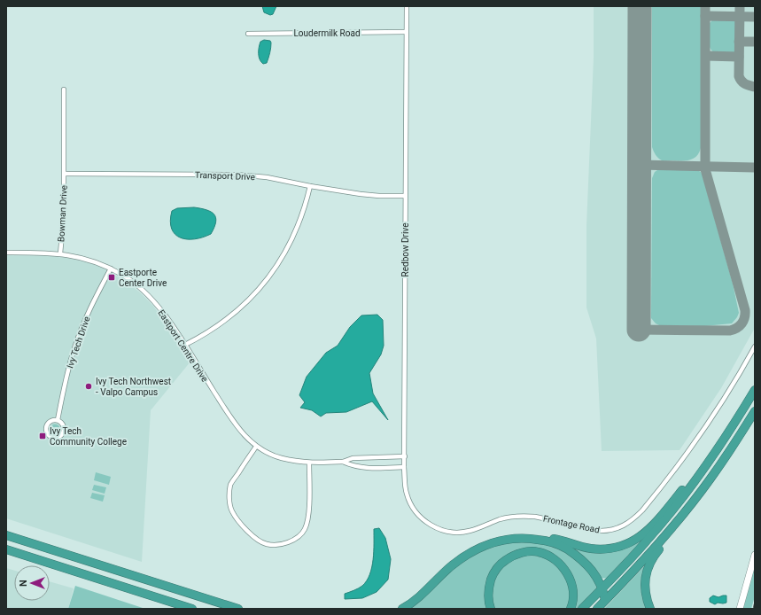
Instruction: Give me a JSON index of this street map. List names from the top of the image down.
{
  "streets": {
    "street": [
      "Loudermilk Road",
      "Transport Drive",
      "Bowman Drive",
      "Redbow Drive",
      "Ivy Tech Drive",
      "Eastport Centre Drive",
      "Frontage Road"
    ]
  },
  "crossings": [
    ["Loudermilk Road", "Redbow Drive"],
    ["Transport Drive", "Bowman Drive"],
    ["Transport Drive", "Redbow Drive"],
    ["Bowman Drive", "Eastport Centre Drive"],
    ["Redbow Drive", "Eastport Centre Drive"],
    ["Redbow Drive", "Frontage Road"],
    ["Ivy Tech Drive", "Eastport Centre Drive"],
    ["Eastport Centre Drive", "Frontage Road"]
  ],
  "places": {
    "transit": ["Eastporte Center Drive", "Ivy Tech Community College"],
    "other": ["Ivy Tech Northwest - Valpo Campus"]
  },
  "north": "left"
}
